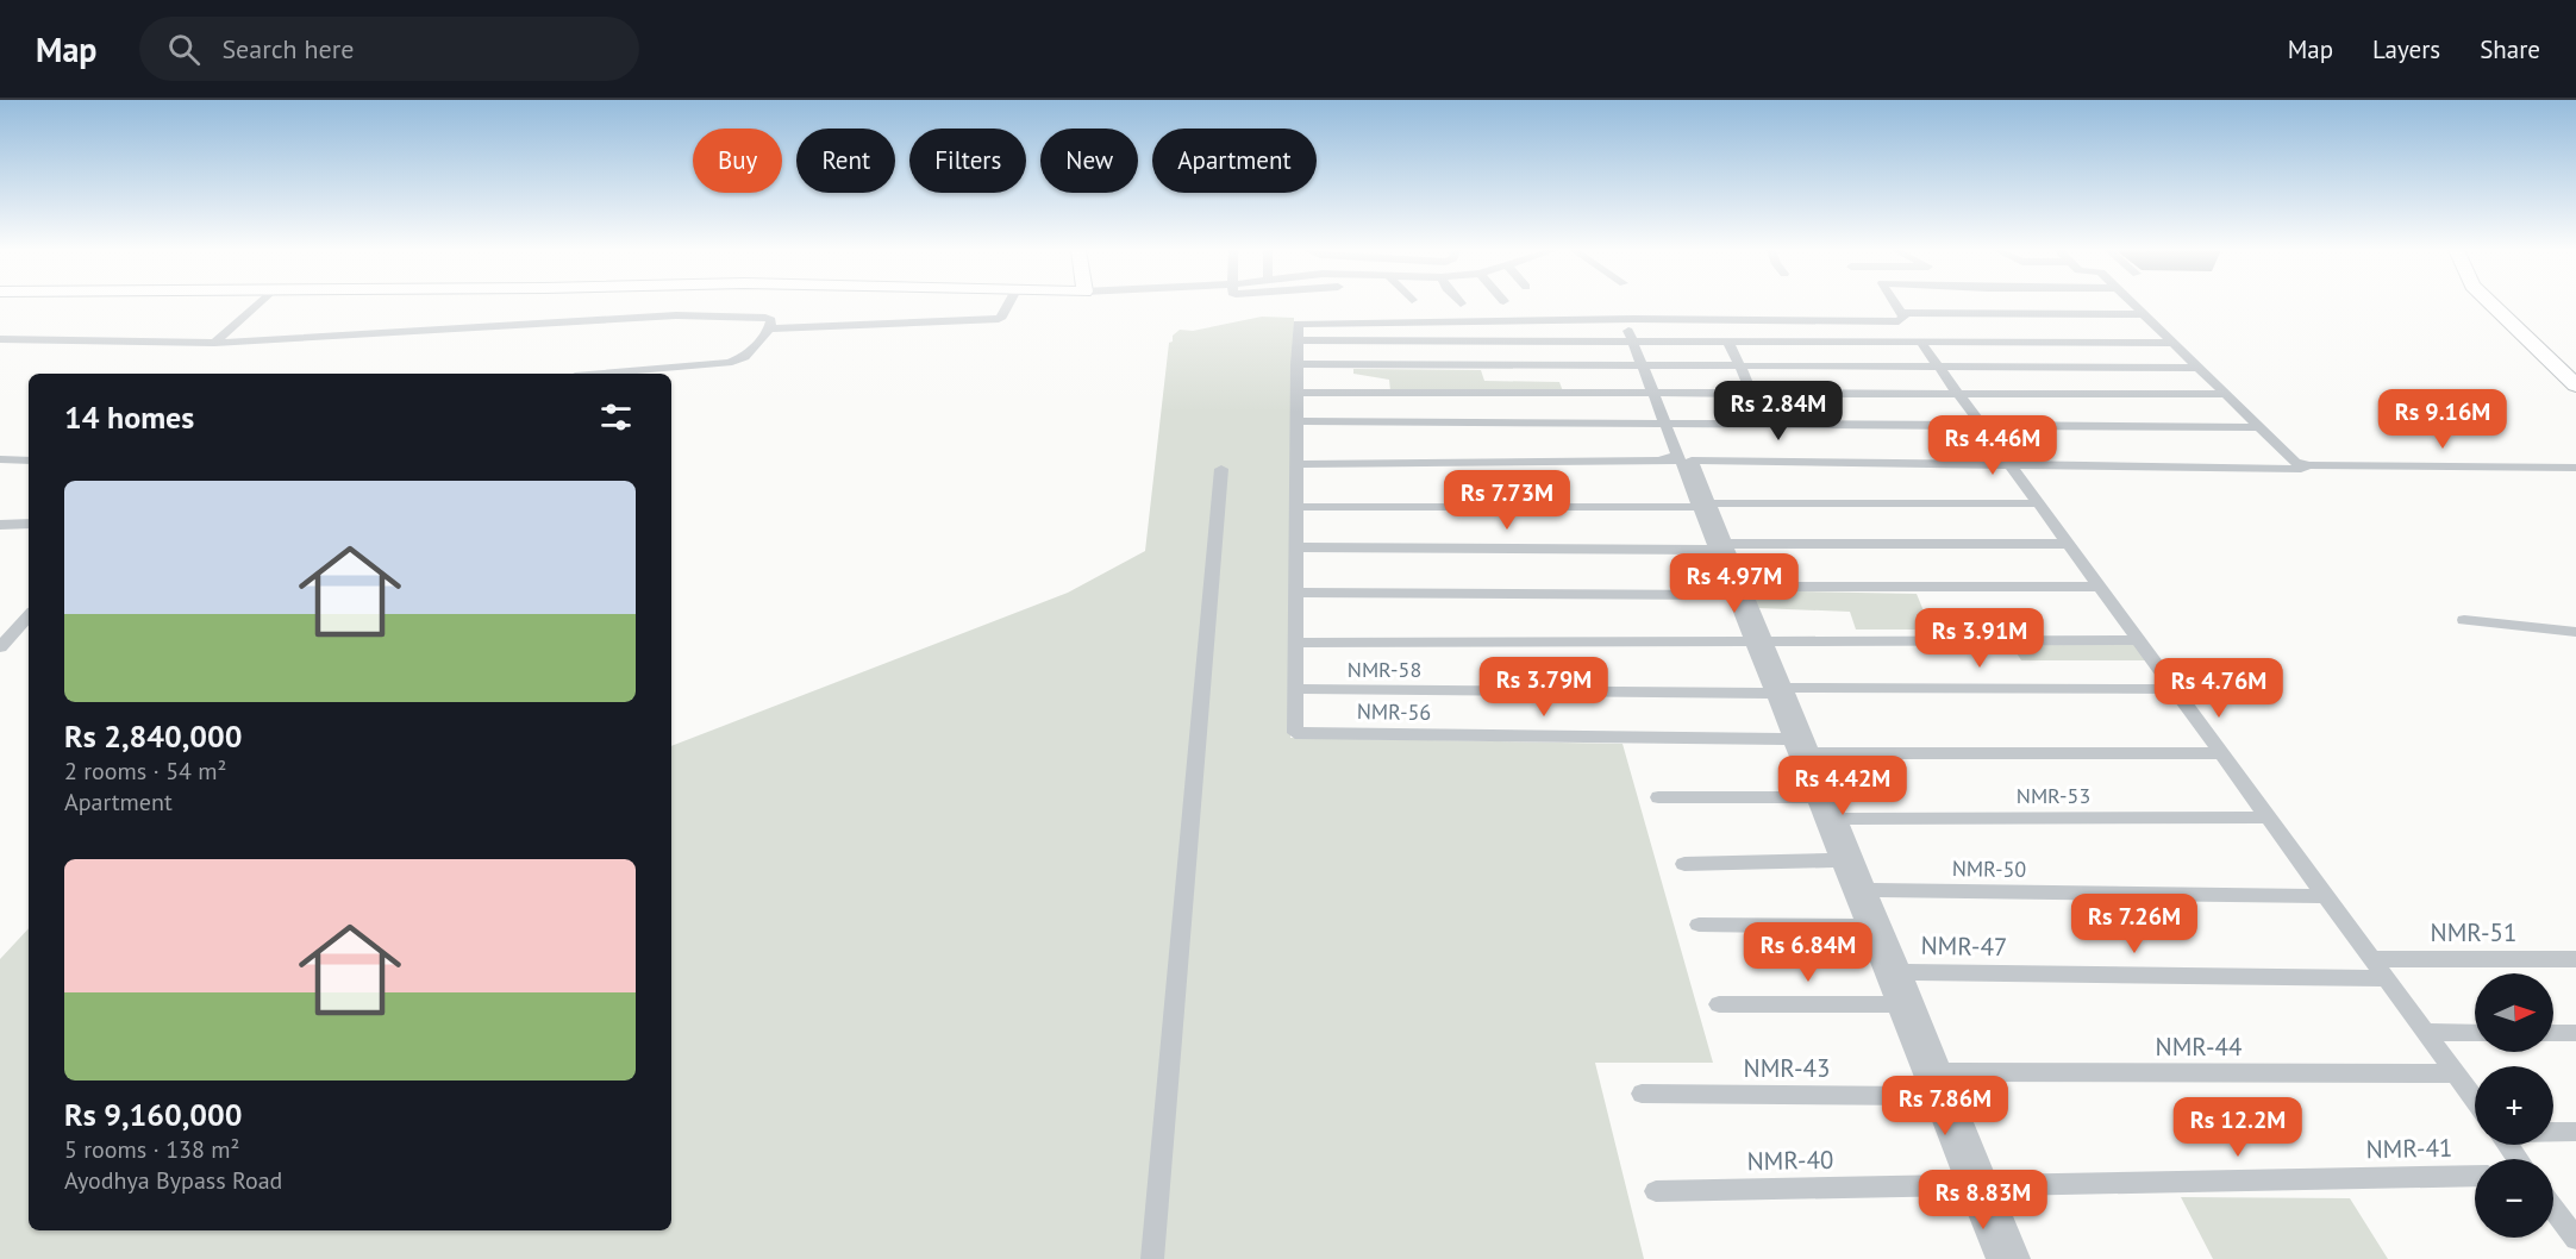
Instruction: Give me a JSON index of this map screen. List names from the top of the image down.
{
  "streets": {
    "street": [
      "NMR-58",
      "NMR-56",
      "NMR-53",
      "NMR-50",
      "NMR-51",
      "NMR-47",
      "NMR-44",
      "NMR-43",
      "NMR-41",
      "NMR-40"
    ]
  },
  "crossings": [
    ["NMR-58", "NMR-56"],
    ["NMR-41", "NMR-40"]
  ],
  "north": "right",
  "page": {
    "header": "Map",
    "search": "Search here",
    "nav": ["Map", "Layers", "Share"],
    "chip": [
      "Buy",
      "Rent",
      "Filters",
      "New",
      "Apartment"
    ],
    "heading": "14 homes",
    "price": [
      "Rs 2.84M",
      "Rs 9.16M",
      "Rs 4.46M",
      "Rs 7.73M",
      "Rs 4.97M",
      "Rs 3.91M",
      "Rs 3.79M",
      "Rs 4.76M",
      "Rs 4.42M",
      "Rs 7.26M",
      "Rs 6.84M",
      "Rs 7.86M",
      "Rs 12.2M",
      "Rs 8.83M"
    ],
    "list": [
      {
        "name": "Rs 2,840,000",
        "note": "2 rooms · 54 m² · Apartment"
      },
      {
        "name": "Rs 9,160,000",
        "note": "5 rooms · 138 m² · Ayodhya Bypass Road"
      }
    ],
    "map_buttons": ["+", "−"]
  }
}
